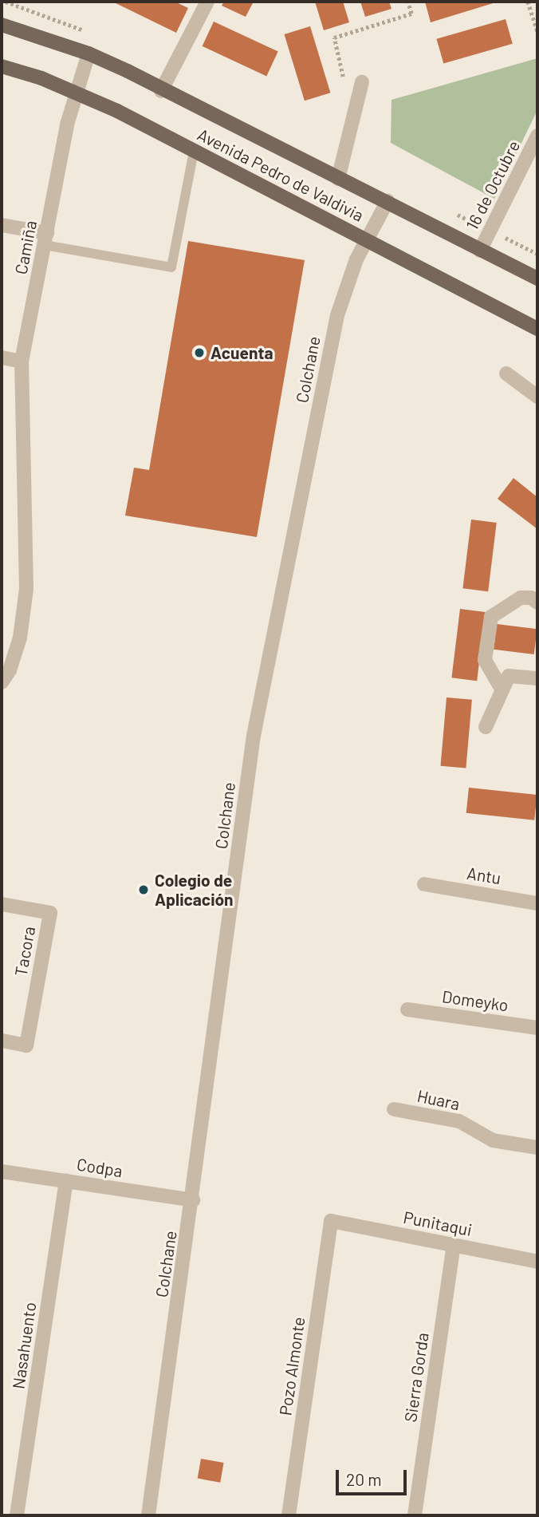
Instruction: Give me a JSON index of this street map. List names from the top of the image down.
{
  "streets": {
    "main road": ["Avenida Pedro de Valdivia"],
    "street": [
      "16 de Octubre",
      "Camiña",
      "Colchane",
      "Antu",
      "Tacora",
      "Domeyko",
      "Huara",
      "Codpa",
      "Punitaqui",
      "Nasahuento",
      "Pozo Almonte",
      "Sierra Gorda"
    ]
  },
  "crossings": [
    ["Avenida Pedro de Valdivia", "16 de Octubre"],
    ["Avenida Pedro de Valdivia", "Camiña"],
    ["Avenida Pedro de Valdivia", "Colchane"],
    ["Colchane", "Codpa"],
    ["Codpa", "Nasahuento"],
    ["Punitaqui", "Pozo Almonte"],
    ["Punitaqui", "Sierra Gorda"]
  ],
  "places": ["Acuenta", "Colegio de Aplicación"],
  "scale_bar": "20 m"
}
